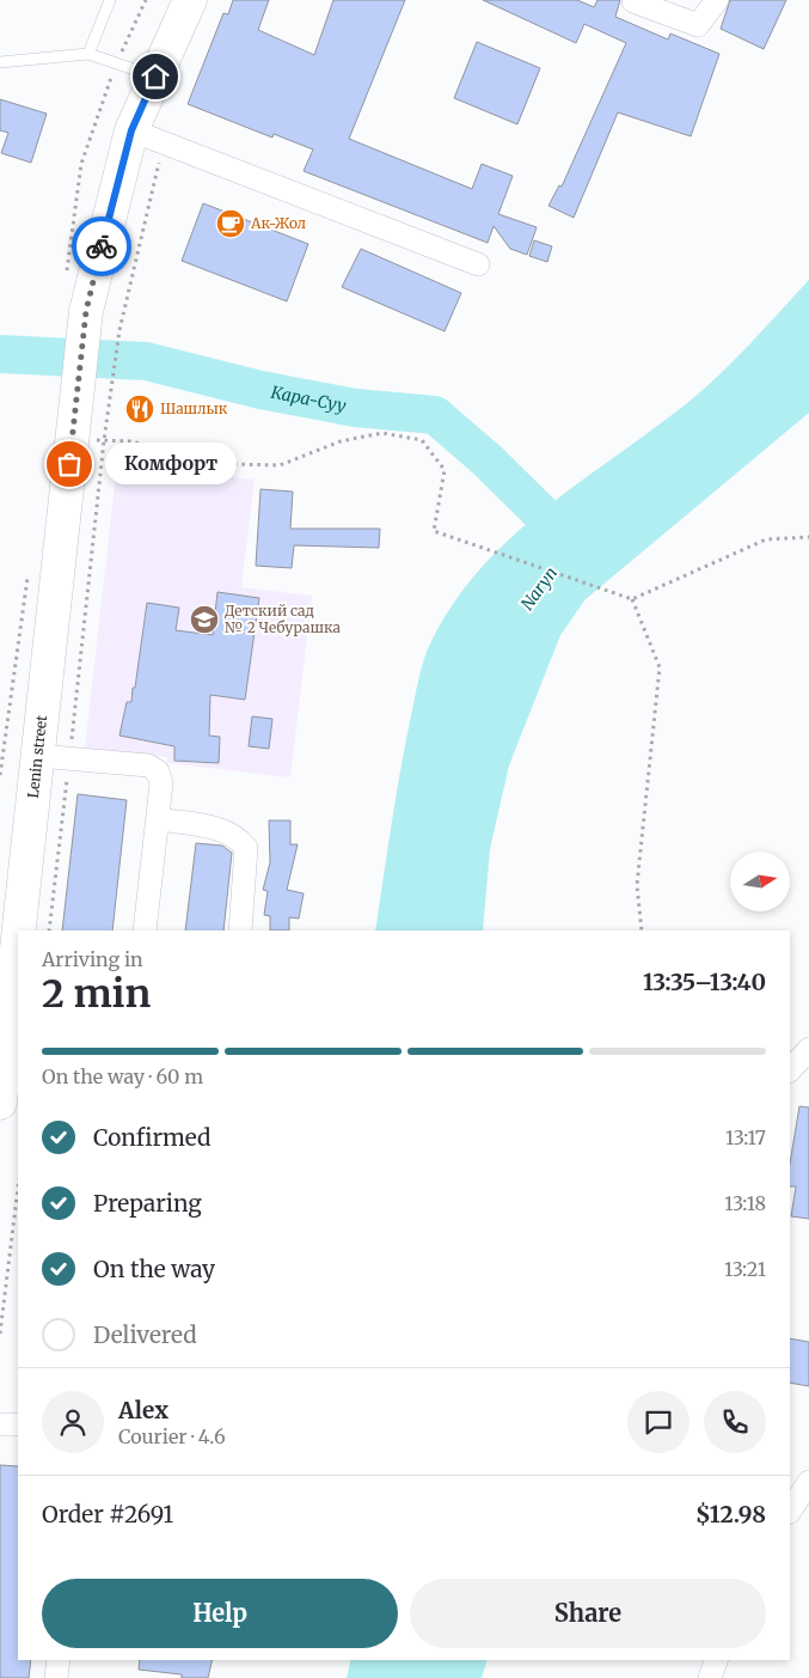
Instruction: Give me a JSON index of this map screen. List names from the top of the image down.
{
  "streets": {
    "main road": ["Lenin street"]
  },
  "water": ["Кара-Суу", "Naryn"],
  "places": {
    "cafe": ["Ак-Жол"],
    "restaurant": ["Шашлык"],
    "other": ["Комфорт"],
    "school or university": ["Детский сад № 2 Чебурашка"]
  },
  "north": "right",
  "page": {
    "bubble": "Комфорт",
    "heading": ["2 min", "Arriving in", "13:35–13:40"],
    "panel": [
      "Alex",
      "Courier · 4.6",
      "Order #2691",
      "$12.98"
    ],
    "bar": "On the way · 60 m",
    "list": [
      ["Confirmed", "13:17"],
      ["Preparing", "13:18"],
      ["On the way", "13:21"],
      "Delivered"
    ],
    "buttons": ["Help", "Share"]
  }
}
